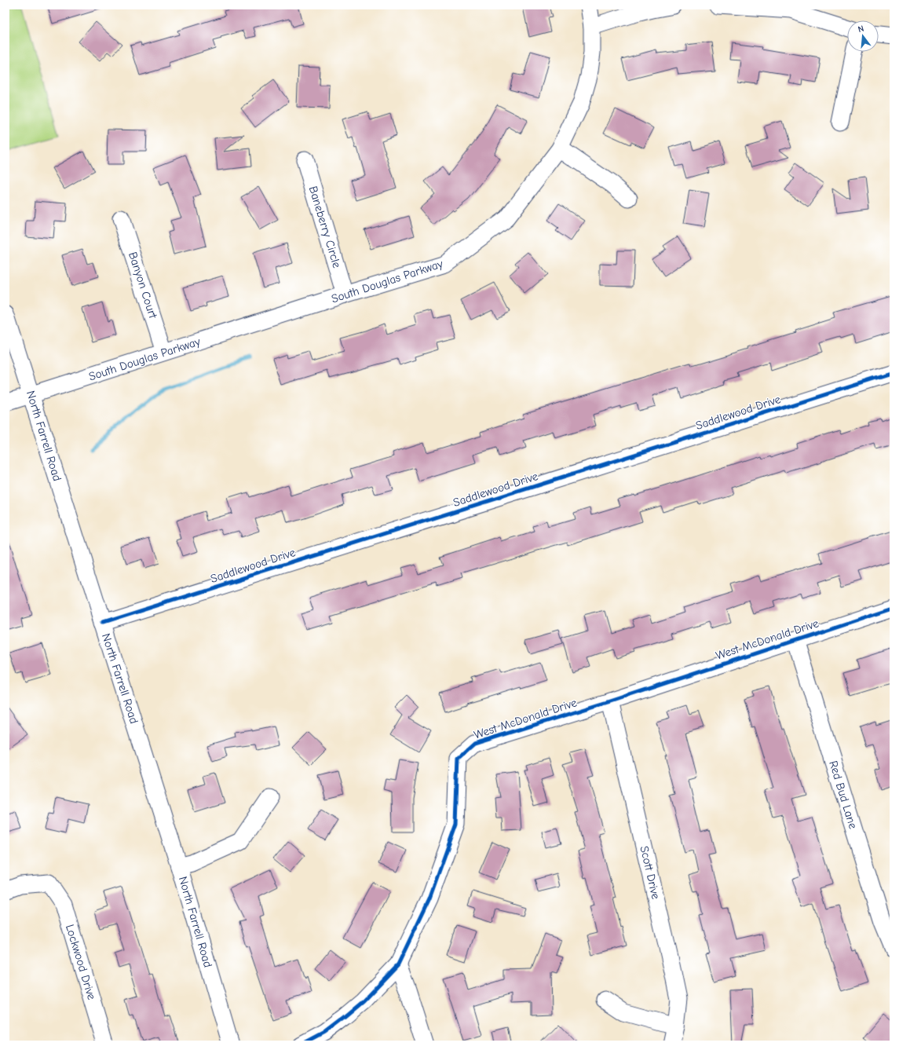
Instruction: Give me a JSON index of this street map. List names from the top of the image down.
{
  "streets": {
    "street": [
      "Baneberry Circle",
      "South Douglas Parkway",
      "Banyon Court",
      "Saddlewood Drive",
      "North Farrell Road",
      "West McDonald Drive",
      "Red Bud Lane",
      "Scott Drive",
      "Lockwood Drive"
    ]
  },
  "crossings": [
    ["Baneberry Circle", "South Douglas Parkway"],
    ["South Douglas Parkway", "Banyon Court"],
    ["South Douglas Parkway", "North Farrell Road"],
    ["Saddlewood Drive", "North Farrell Road"],
    ["West McDonald Drive", "Red Bud Lane"],
    ["West McDonald Drive", "Scott Drive"]
  ],
  "north": "top"
}
